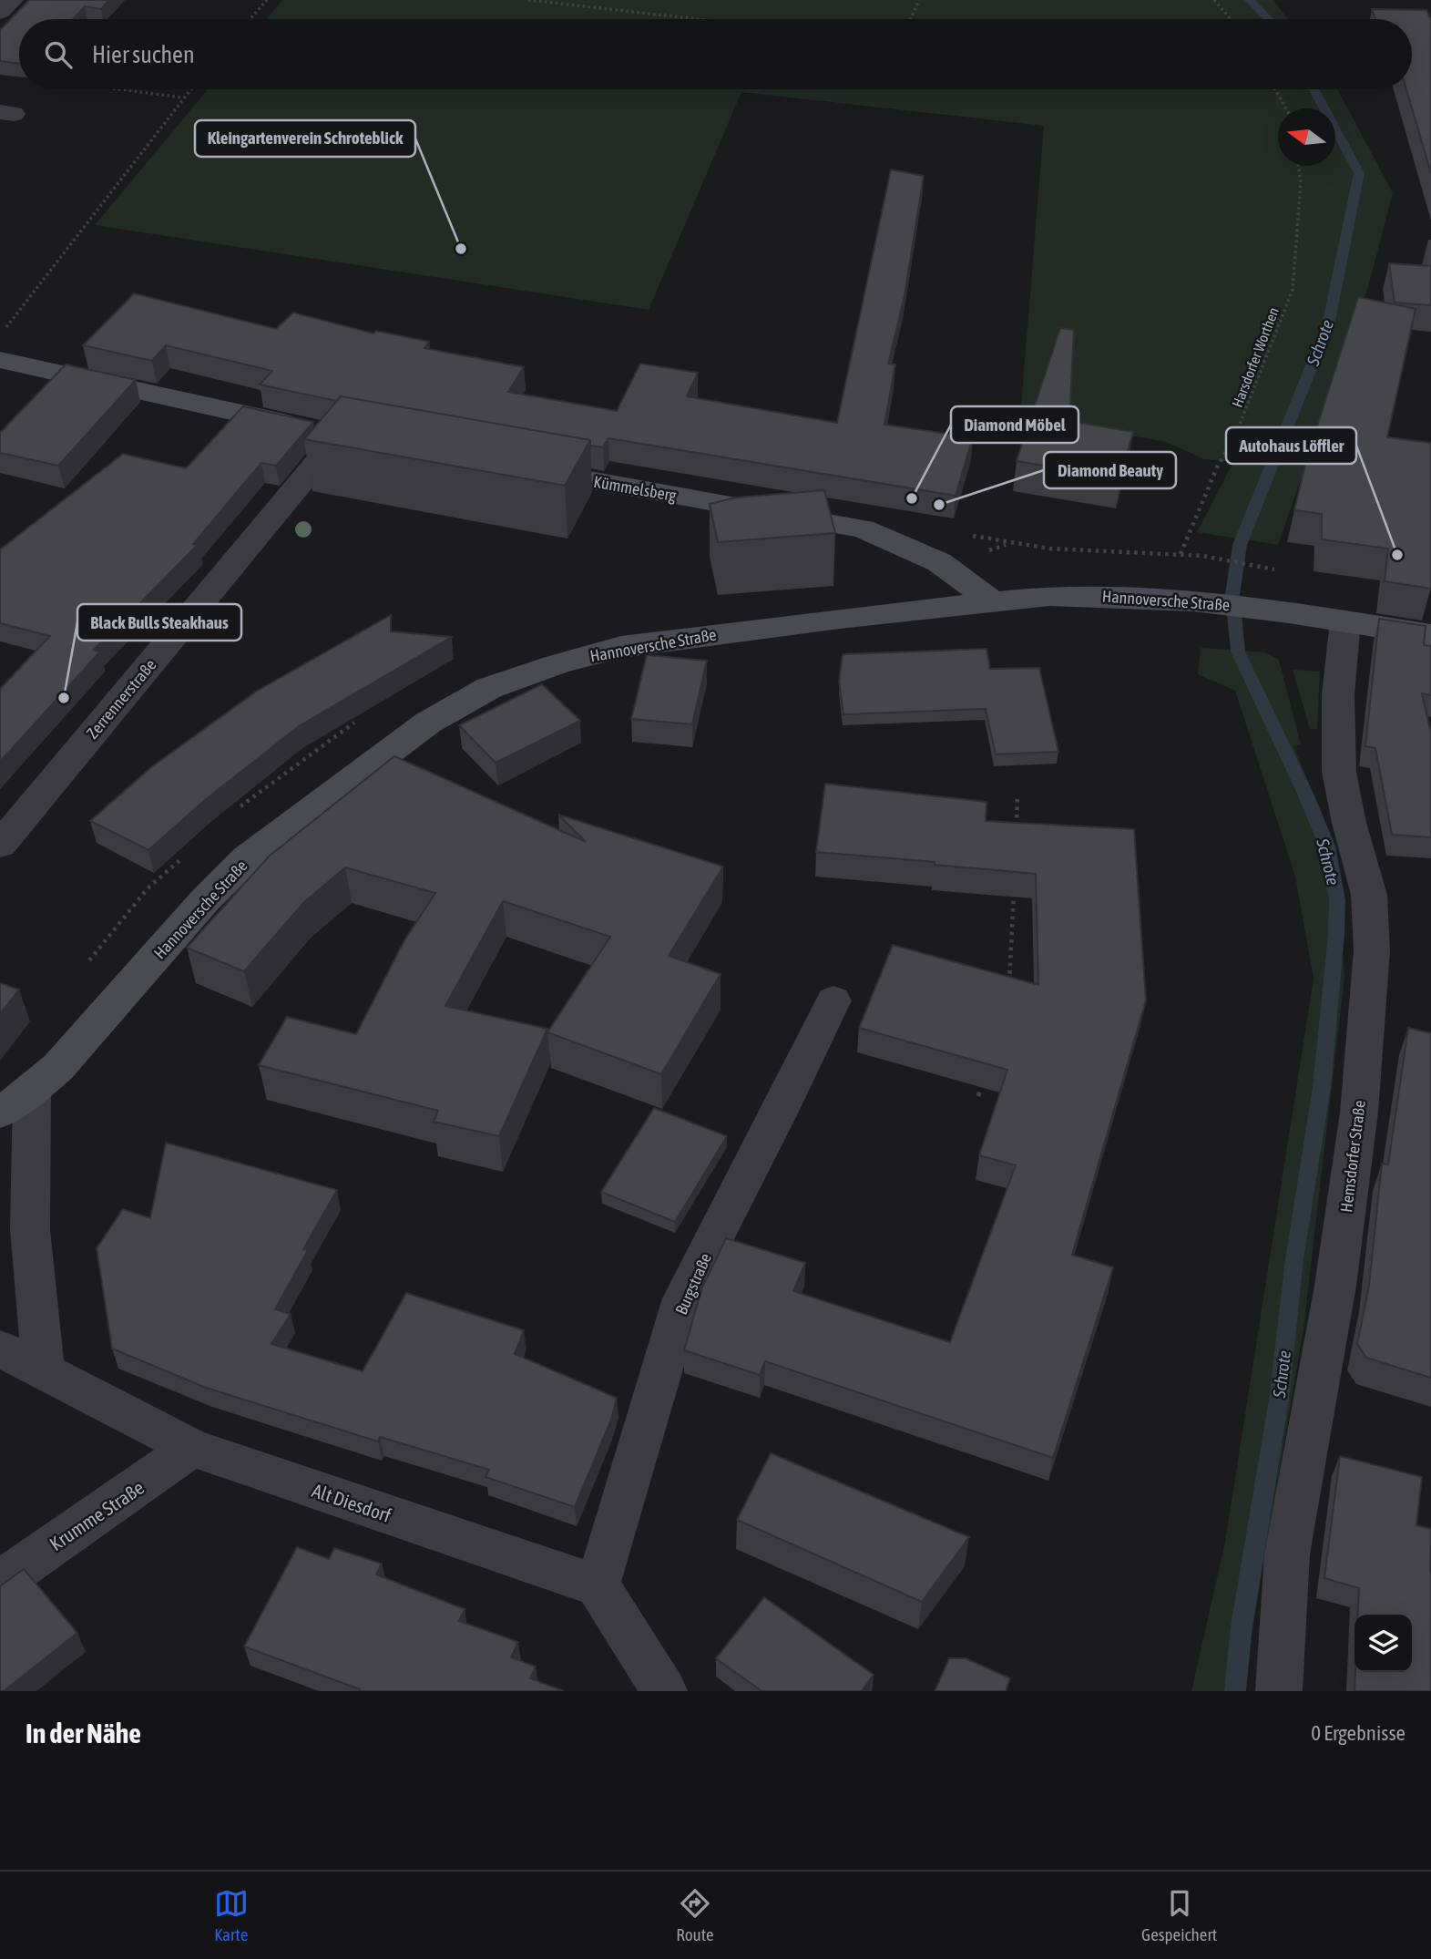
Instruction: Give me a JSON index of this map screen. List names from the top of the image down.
{
  "streets": {
    "main road": ["Kümmelsberg", "Hannoversche Straße"],
    "street": [
      "Zerrennerstraße",
      "Hemsdorfer Straße",
      "Burgstraße",
      "Alt Diesdorf",
      "Krumme Straße"
    ],
    "path": ["Harsdorfer Worthen"]
  },
  "crossings": [
    ["Kümmelsberg", "Hannoversche Straße"],
    ["Hannoversche Straße", "Hemsdorfer Straße"],
    ["Hannoversche Straße", "Alt Diesdorf"],
    ["Burgstraße", "Alt Diesdorf"],
    ["Alt Diesdorf", "Krumme Straße"]
  ],
  "water": ["Schrote"],
  "places": [
    "Kleingartenverein Schroteblick",
    "Diamond Möbel",
    "Diamond Beauty",
    "Autohaus Löffler",
    "Black Bulls Steakhaus"
  ],
  "north": "left",
  "page": {
    "search": "Hier suchen",
    "heading": ["In der Nähe", "0 Ergebnisse"],
    "nav": ["Karte", "Route", "Gespeichert"]
  }
}
